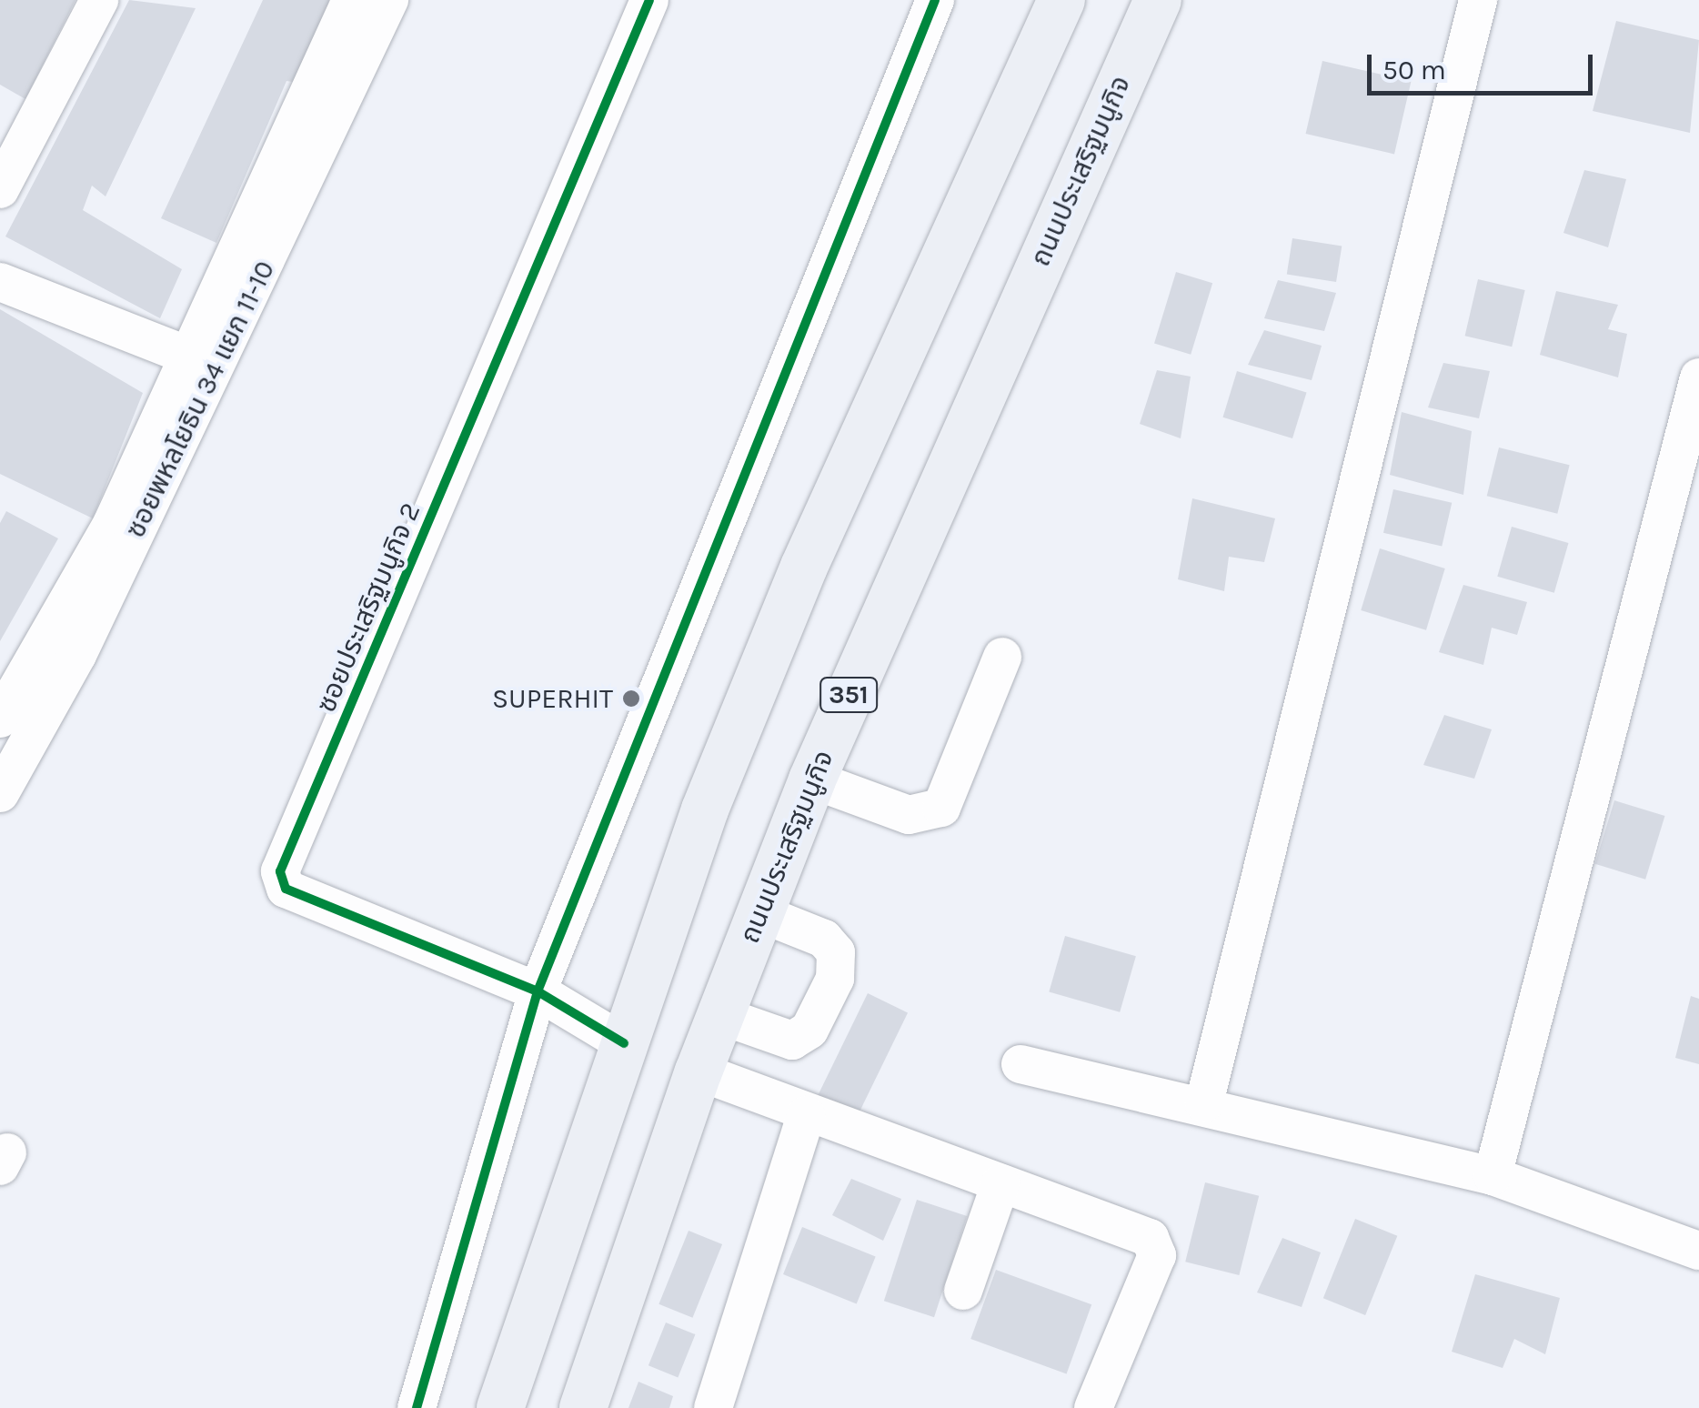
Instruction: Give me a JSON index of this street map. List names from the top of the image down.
{
  "streets": {
    "main road": ["ถนนประเสริฐมนูกิจ", "351"],
    "street": ["ซอยพหลโยธิน 34 แยก 11-10", "ซอยประเสริฐมนูกิจ 2"]
  },
  "places": ["SUPERHIT"],
  "scale_bar": "50 m"
}
